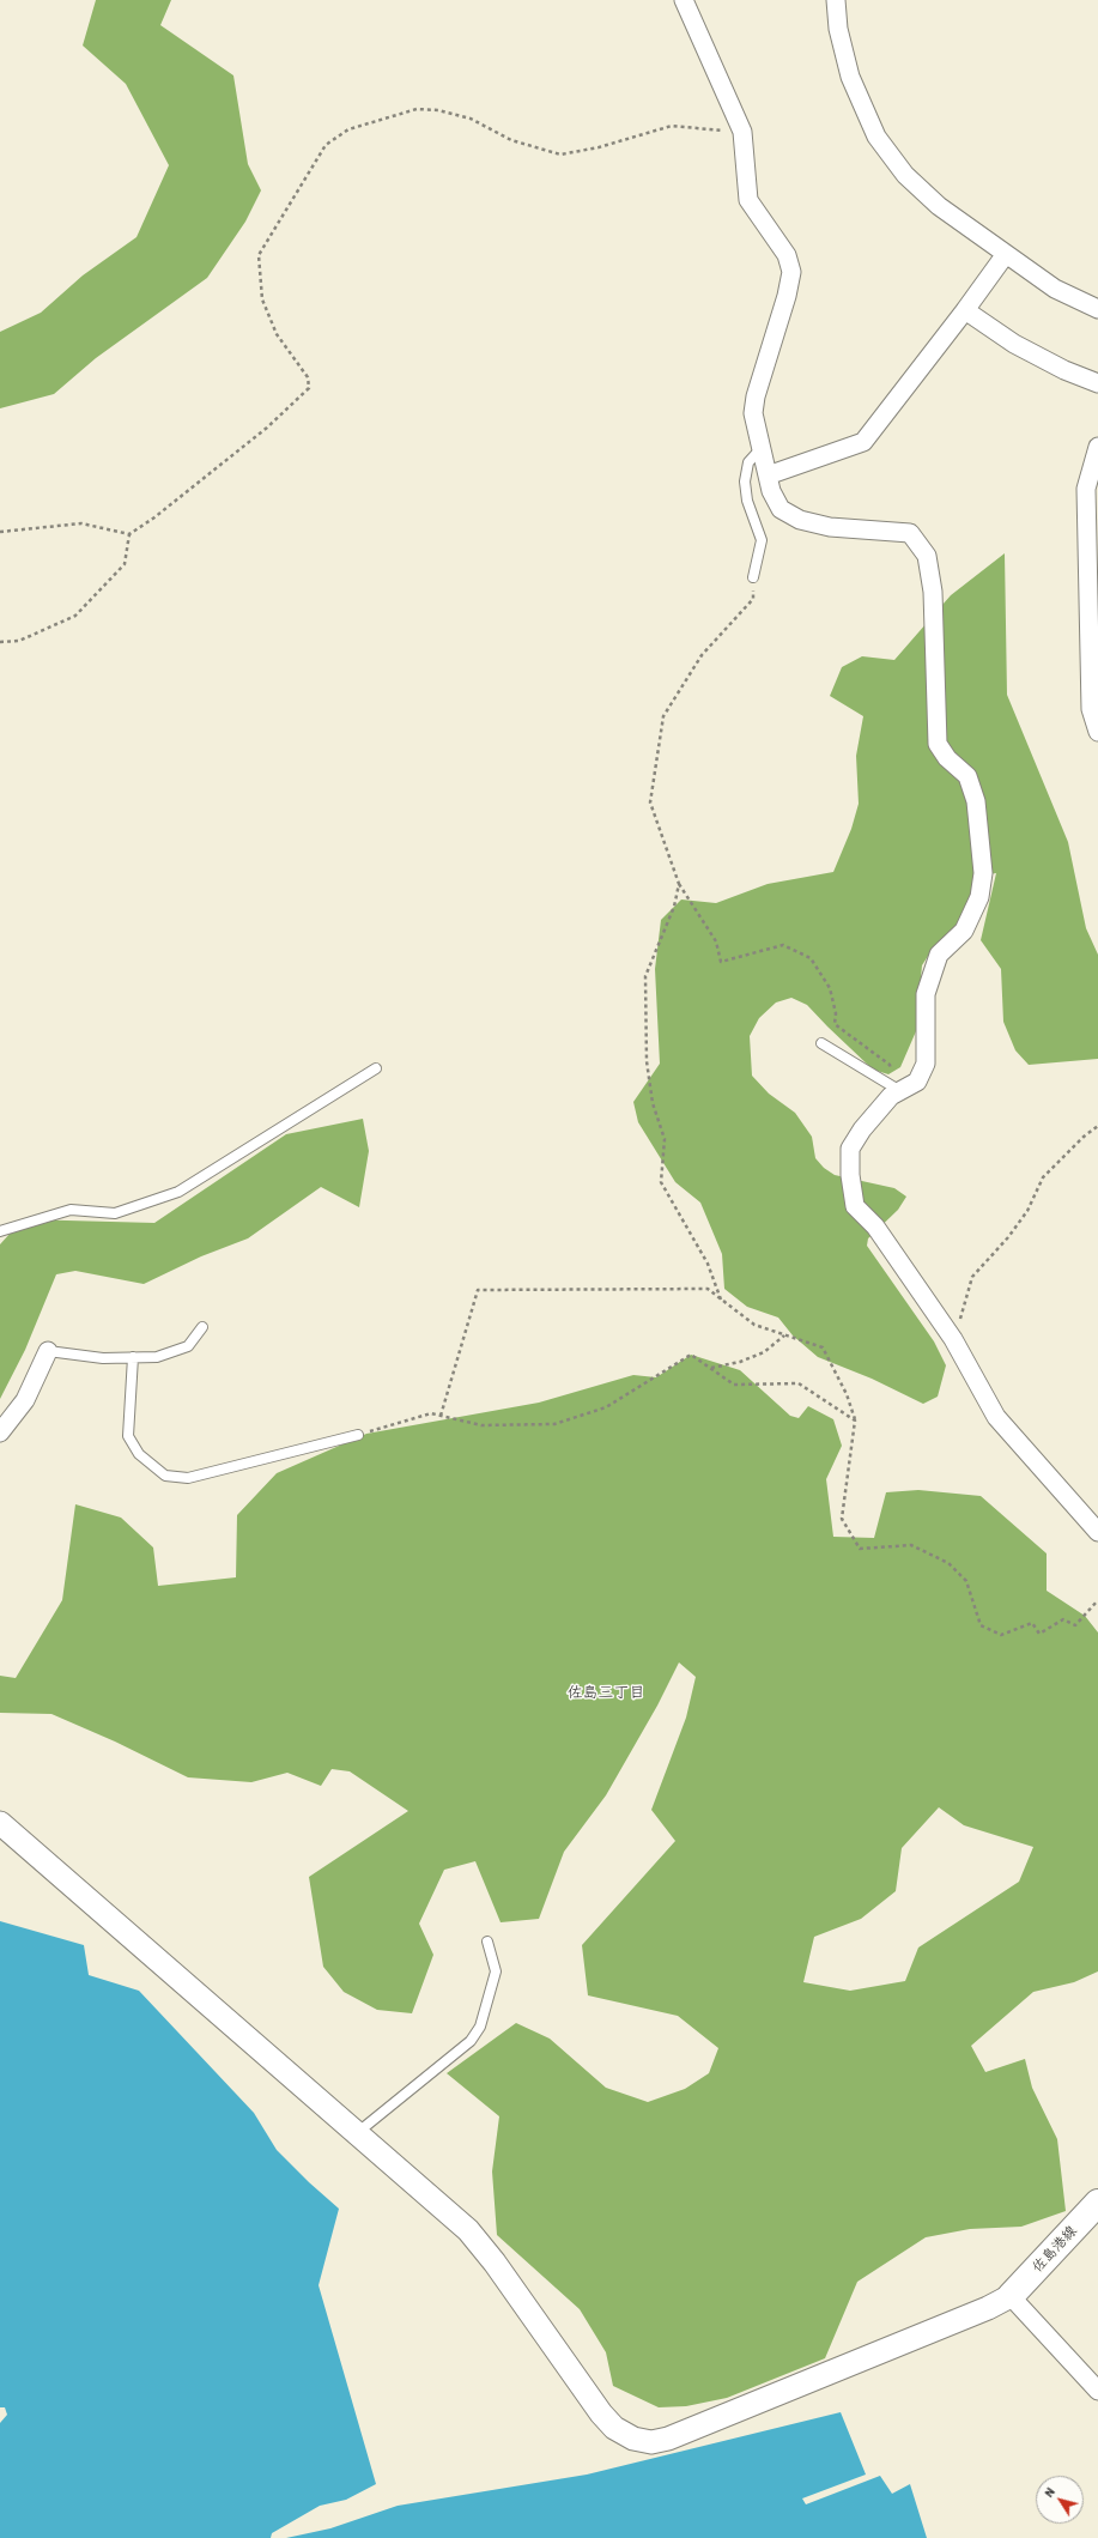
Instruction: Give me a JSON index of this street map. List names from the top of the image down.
{
  "streets": {
    "main road": ["佐島港線"]
  },
  "districts": ["佐島三丁目"],
  "north": "top left"
}
